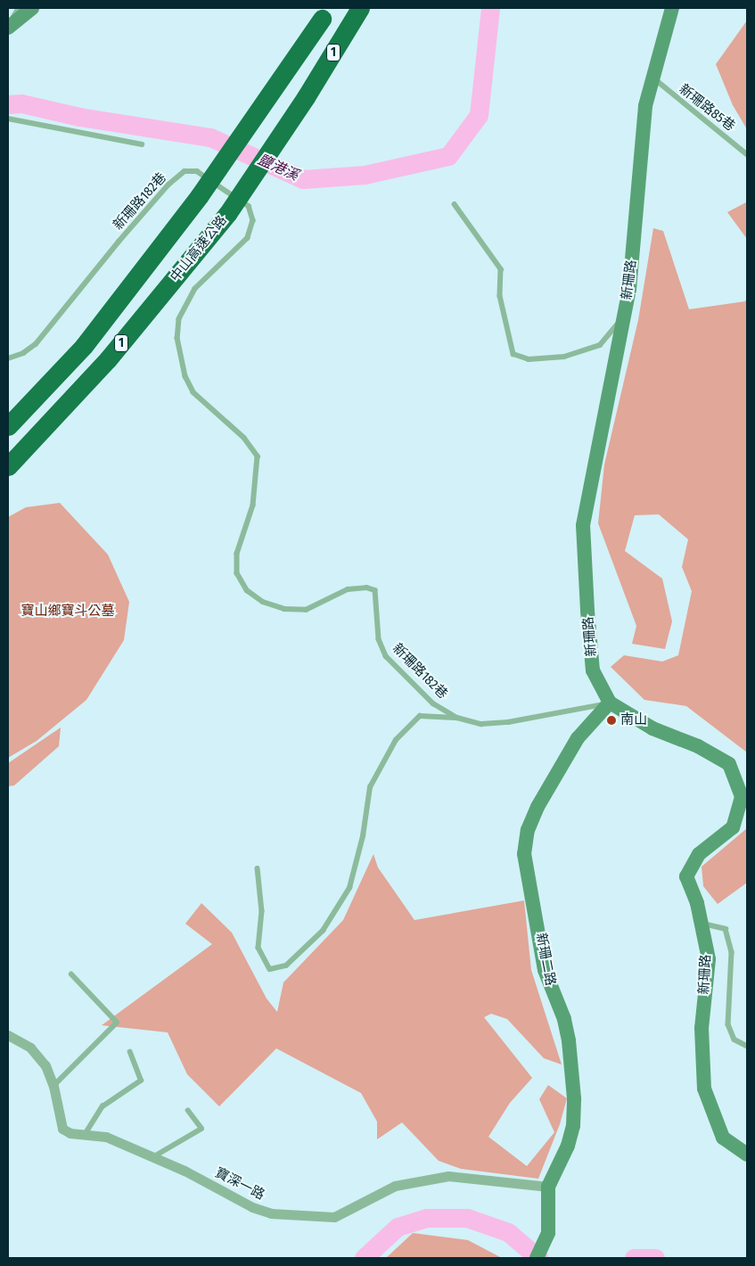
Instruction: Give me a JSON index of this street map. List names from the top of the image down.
{
  "streets": {
    "highway": ["1", "中山高速公路"],
    "street": ["新珊路", "新珊二路", "寶深一路"],
    "lane": ["新珊路85巷", "新珊路182巷"]
  },
  "crossings": [
    ["新珊路85巷", "新珊路"],
    ["新珊路182巷", "新珊路"],
    ["新珊路182巷", "新珊二路"],
    ["新珊路", "新珊二路"],
    ["新珊二路", "寶深一路"]
  ],
  "water": ["鹽港溪"],
  "parks": ["寶山鄉寶斗公墓"],
  "places": ["南山"]
}
